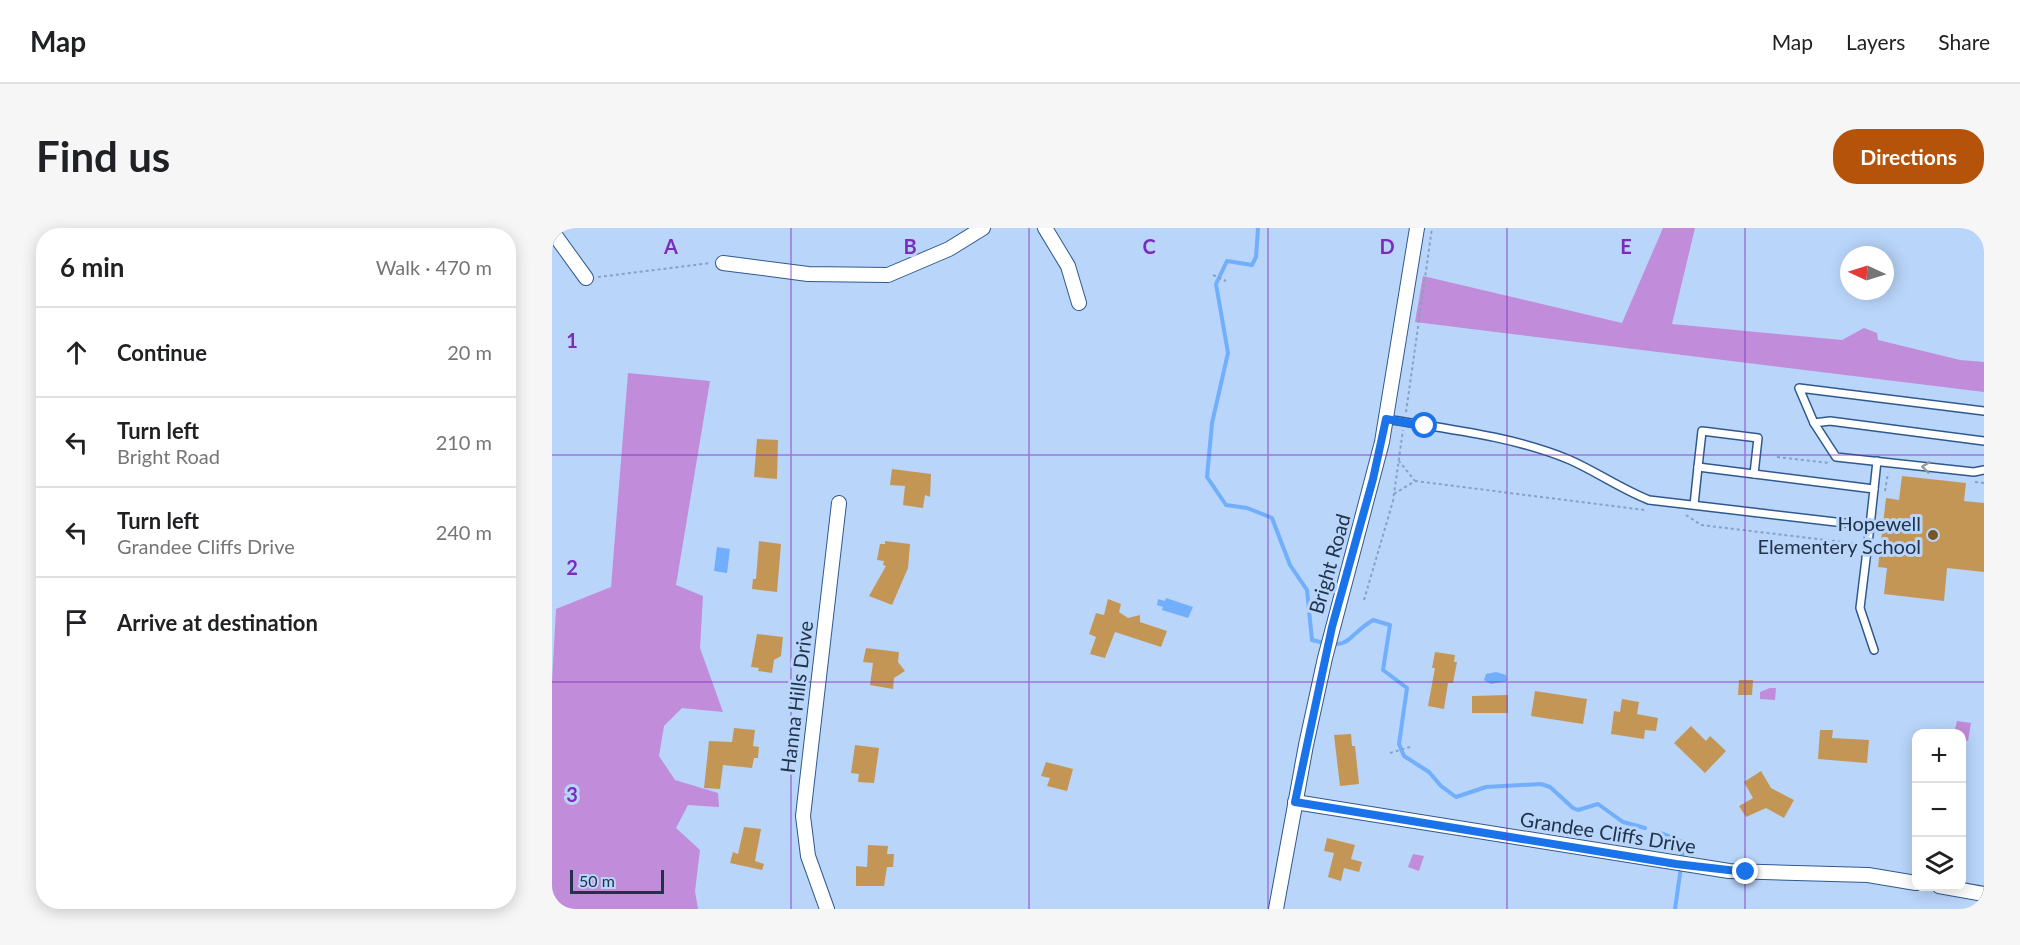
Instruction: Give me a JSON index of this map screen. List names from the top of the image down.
{
  "streets": {
    "street": ["Bright Road", "Hanna Hills Drive", "Grandee Cliffs Drive"]
  },
  "crossings": [
    ["Bright Road", "Grandee Cliffs Drive"]
  ],
  "places": ["Hopewell Elementery School"],
  "scale_bar": "50 m",
  "north": "left",
  "page": {
    "header": "Map",
    "nav": ["Map", "Layers", "Share"],
    "buttons": "Directions",
    "title": "Find us",
    "heading": ["6 min", "Walk · 470 m"],
    "list": [
      ["Continue", "20 m"],
      ["Turn left", "Bright Road", "210 m"],
      ["Turn left", "Grandee Cliffs Drive", "240 m"],
      "Arrive at destination"
    ],
    "map_buttons": ["+", "−"],
    "scale": "50 m"
  },
  "grid": {
    "columns": [
      "A",
      "B",
      "C",
      "D",
      "E"
    ],
    "rows": ["1", "2", "3"]
  }
}
